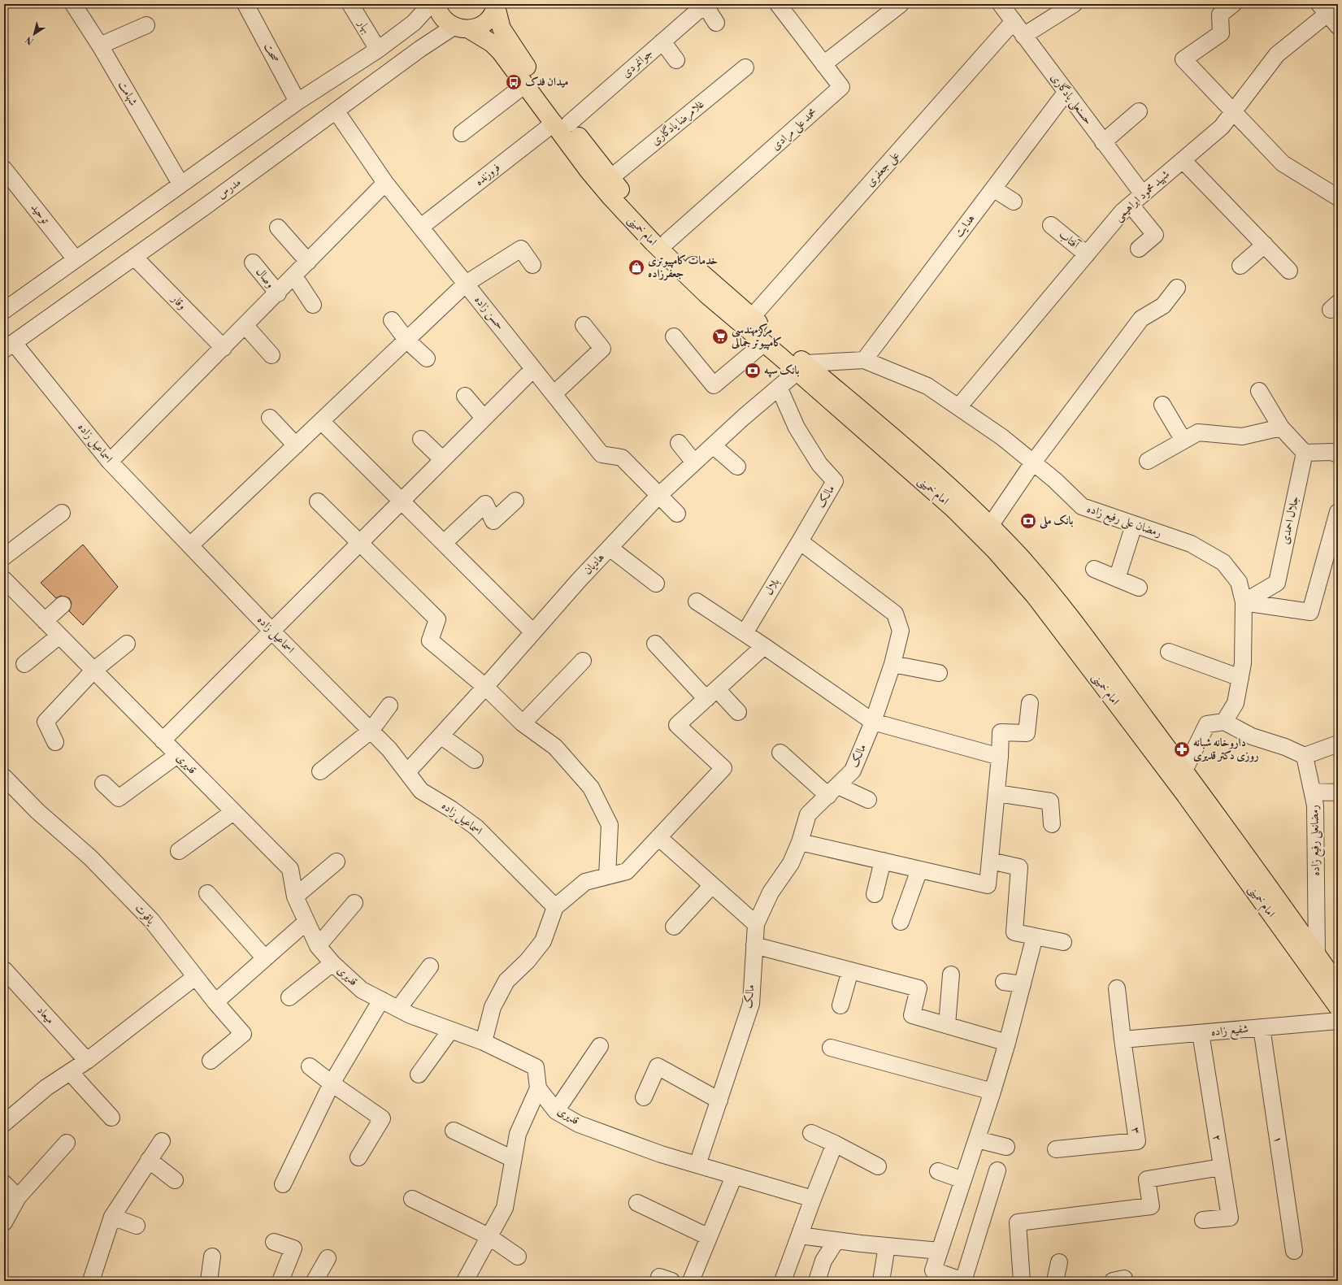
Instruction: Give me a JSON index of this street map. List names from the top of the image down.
{
  "streets": {
    "main road": ["امام خمینی"],
    "street": [
      "بهار",
      "صحت",
      "جوانمردی",
      "شهامت",
      "حسنعلی یادگاری",
      "غلامرضا یادگاری",
      "محمد علی مرادی",
      "علی جعفری",
      "فروزنده",
      "مدرس",
      "شهید محمود ابراهیمی",
      "توحید",
      "هدایت",
      "آفتاب",
      "وصال",
      "وقار",
      "حسن زاده",
      "اسماعیل زاده",
      "مالک",
      "جلال احمدی",
      "رمضان علی رفیع زاده",
      "هادیان",
      "بلال",
      "قدیری",
      "رمضانعلی رفیع زاده",
      "یاقوت",
      "میعاد",
      "شفیع زاده",
      "۳",
      "۲",
      "۱"
    ]
  },
  "crossings": [
    ["جوانمردی", "فروزنده"],
    ["جوانمردی", "امام خمینی"],
    ["حسنعلی یادگاری", "علی جعفری"],
    ["حسنعلی یادگاری", "شهید محمود ابراهیمی"],
    ["حسنعلی یادگاری", "هدایت"],
    ["غلامرضا یادگاری", "امام خمینی"],
    ["محمد علی مرادی", "امام خمینی"],
    ["علی جعفری", "امام خمینی"],
    ["فروزنده", "امام خمینی"],
    ["فروزنده", "حسن زاده"],
    ["مدرس", "امام خمینی"],
    ["مدرس", "وقار"],
    ["مدرس", "حسن زاده"],
    ["مدرس", "اسماعیل زاده"],
    ["شهید محمود ابراهیمی", "آفتاب"],
    ["شهید محمود ابراهیمی", "رمضان علی رفیع زاده"],
    ["هدایت", "رمضان علی رفیع زاده"],
    ["امام خمینی", "رمضان علی رفیع زاده"],
    ["امام خمینی", "هادیان"],
    ["امام خمینی", "رمضانعلی رفیع زاده"],
    ["حسن زاده", "هادیان"],
    ["اسماعیل زاده", "هادیان"],
    ["مالک", "هادیان"],
    ["مالک", "بلال"],
    ["مالک", "قدیری"],
    ["جلال احمدی", "رمضان علی رفیع زاده"],
    ["رمضان علی رفیع زاده", "هادیان"],
    ["شفیع زاده", "۳"],
    ["شفیع زاده", "۲"],
    ["شفیع زاده", "۱"]
  ],
  "places": {
    "bus stop": ["میدان فدک"],
    "shop": ["خدمات کامپیوتری جعفرزاده"],
    "supermarket": ["مرکزمهندسی کامپیوتر جمالی"],
    "bank": ["بانک سپه", "بانک ملی"],
    "pharmacy": ["داروخانه شبانه روزی دکتر قدیری"]
  },
  "north": "bottom left"
}
